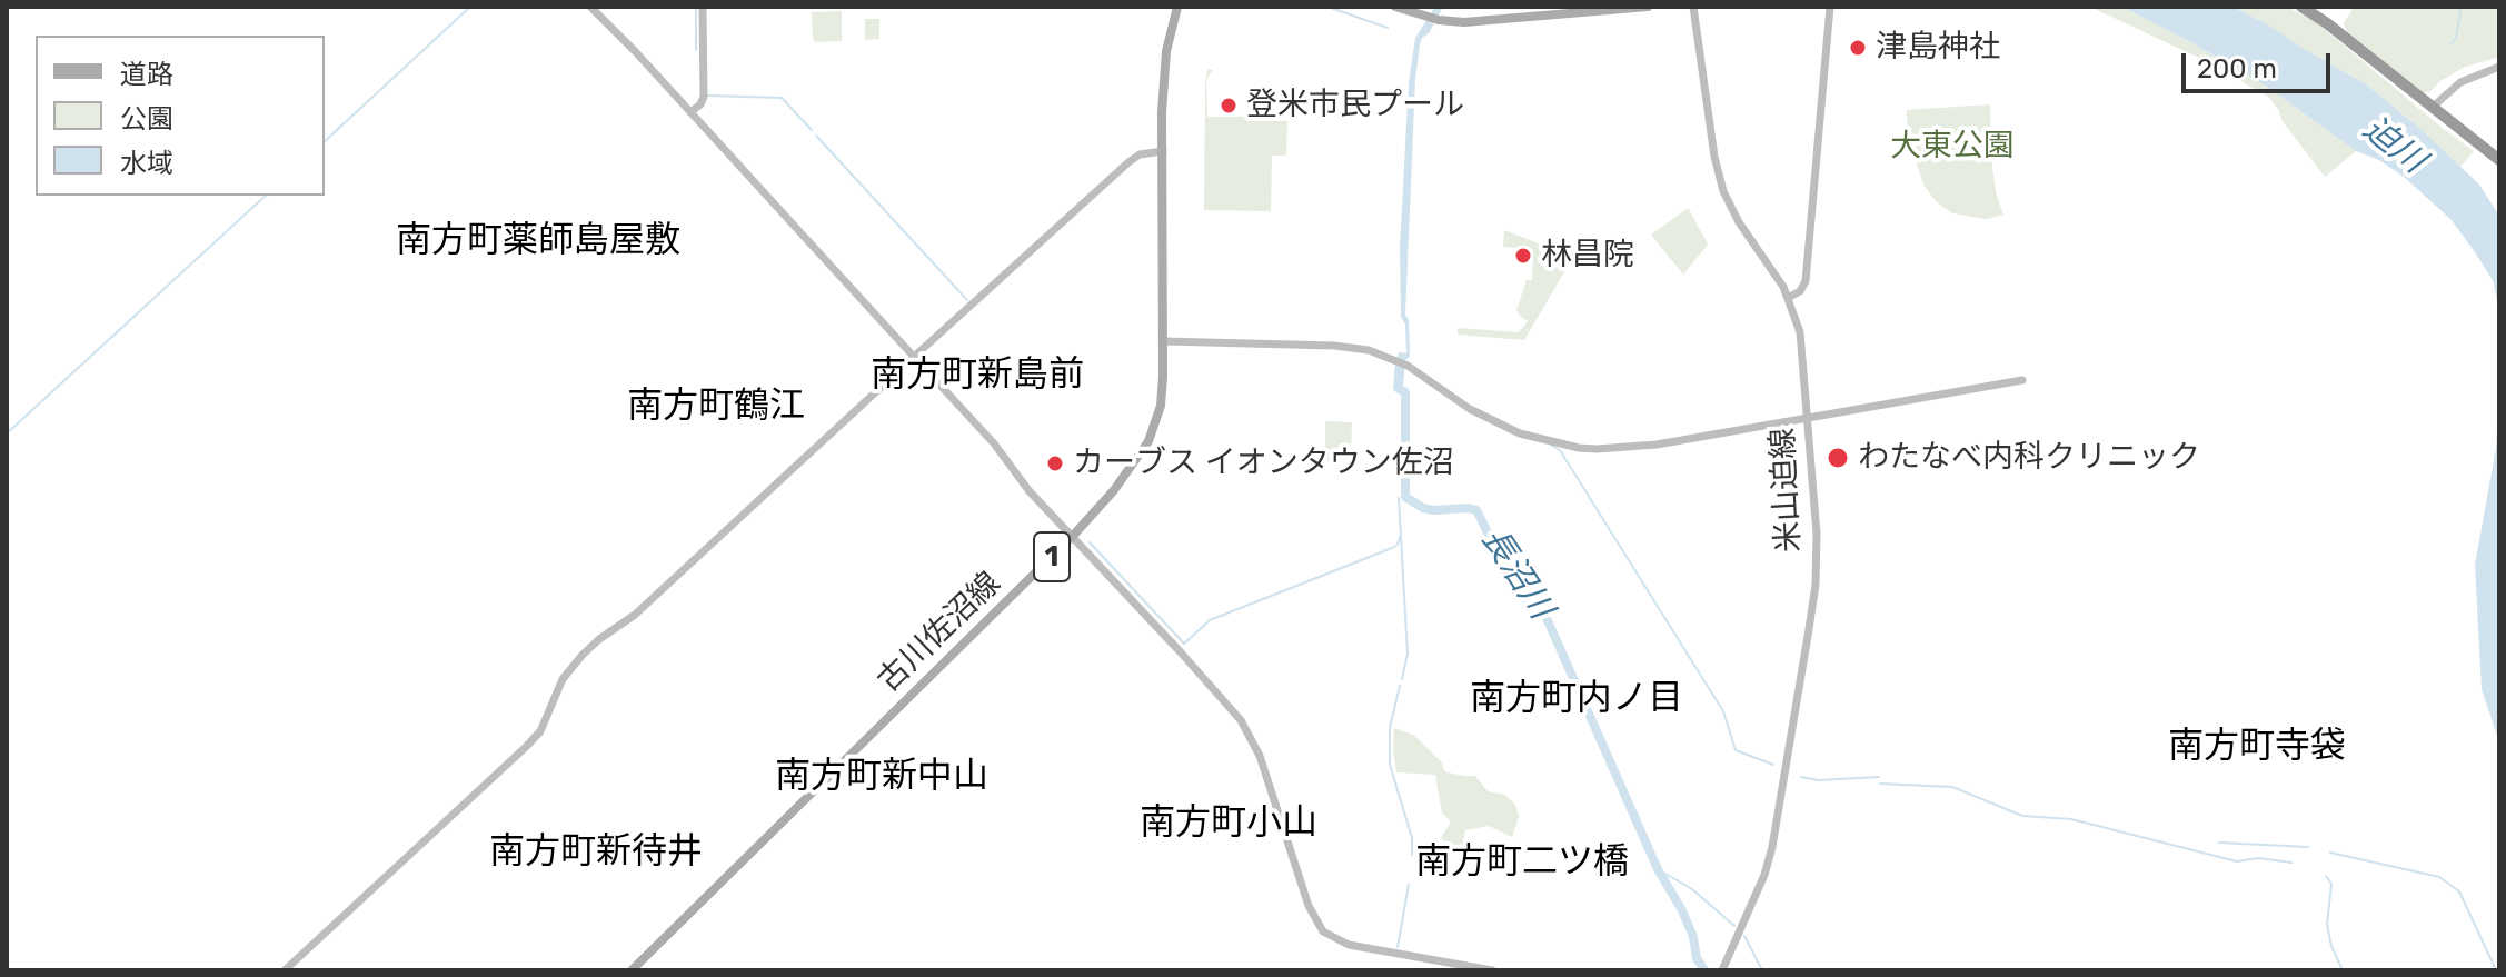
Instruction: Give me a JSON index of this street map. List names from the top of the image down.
{
  "streets": {
    "main road": ["1", "古川佐沼線"],
    "street": ["米山迫線"]
  },
  "districts": [
    "南方町薬師島屋敷",
    "南方町新島前",
    "南方町鶴江",
    "南方町内ノ目",
    "南方町寺袋",
    "南方町新中山",
    "南方町小山",
    "南方町新待井",
    "南方町二ツ橋"
  ],
  "water": ["迫川", "長沼川"],
  "parks": ["大東公園"],
  "places": [
    "津島神社",
    "登米市民プール",
    "林昌院",
    "わたなべ内科クリニック",
    "カーブス イオンタウン佐沼"
  ],
  "legend": ["道路", "公園", "水域"],
  "scale_bar": "200 m"
}
